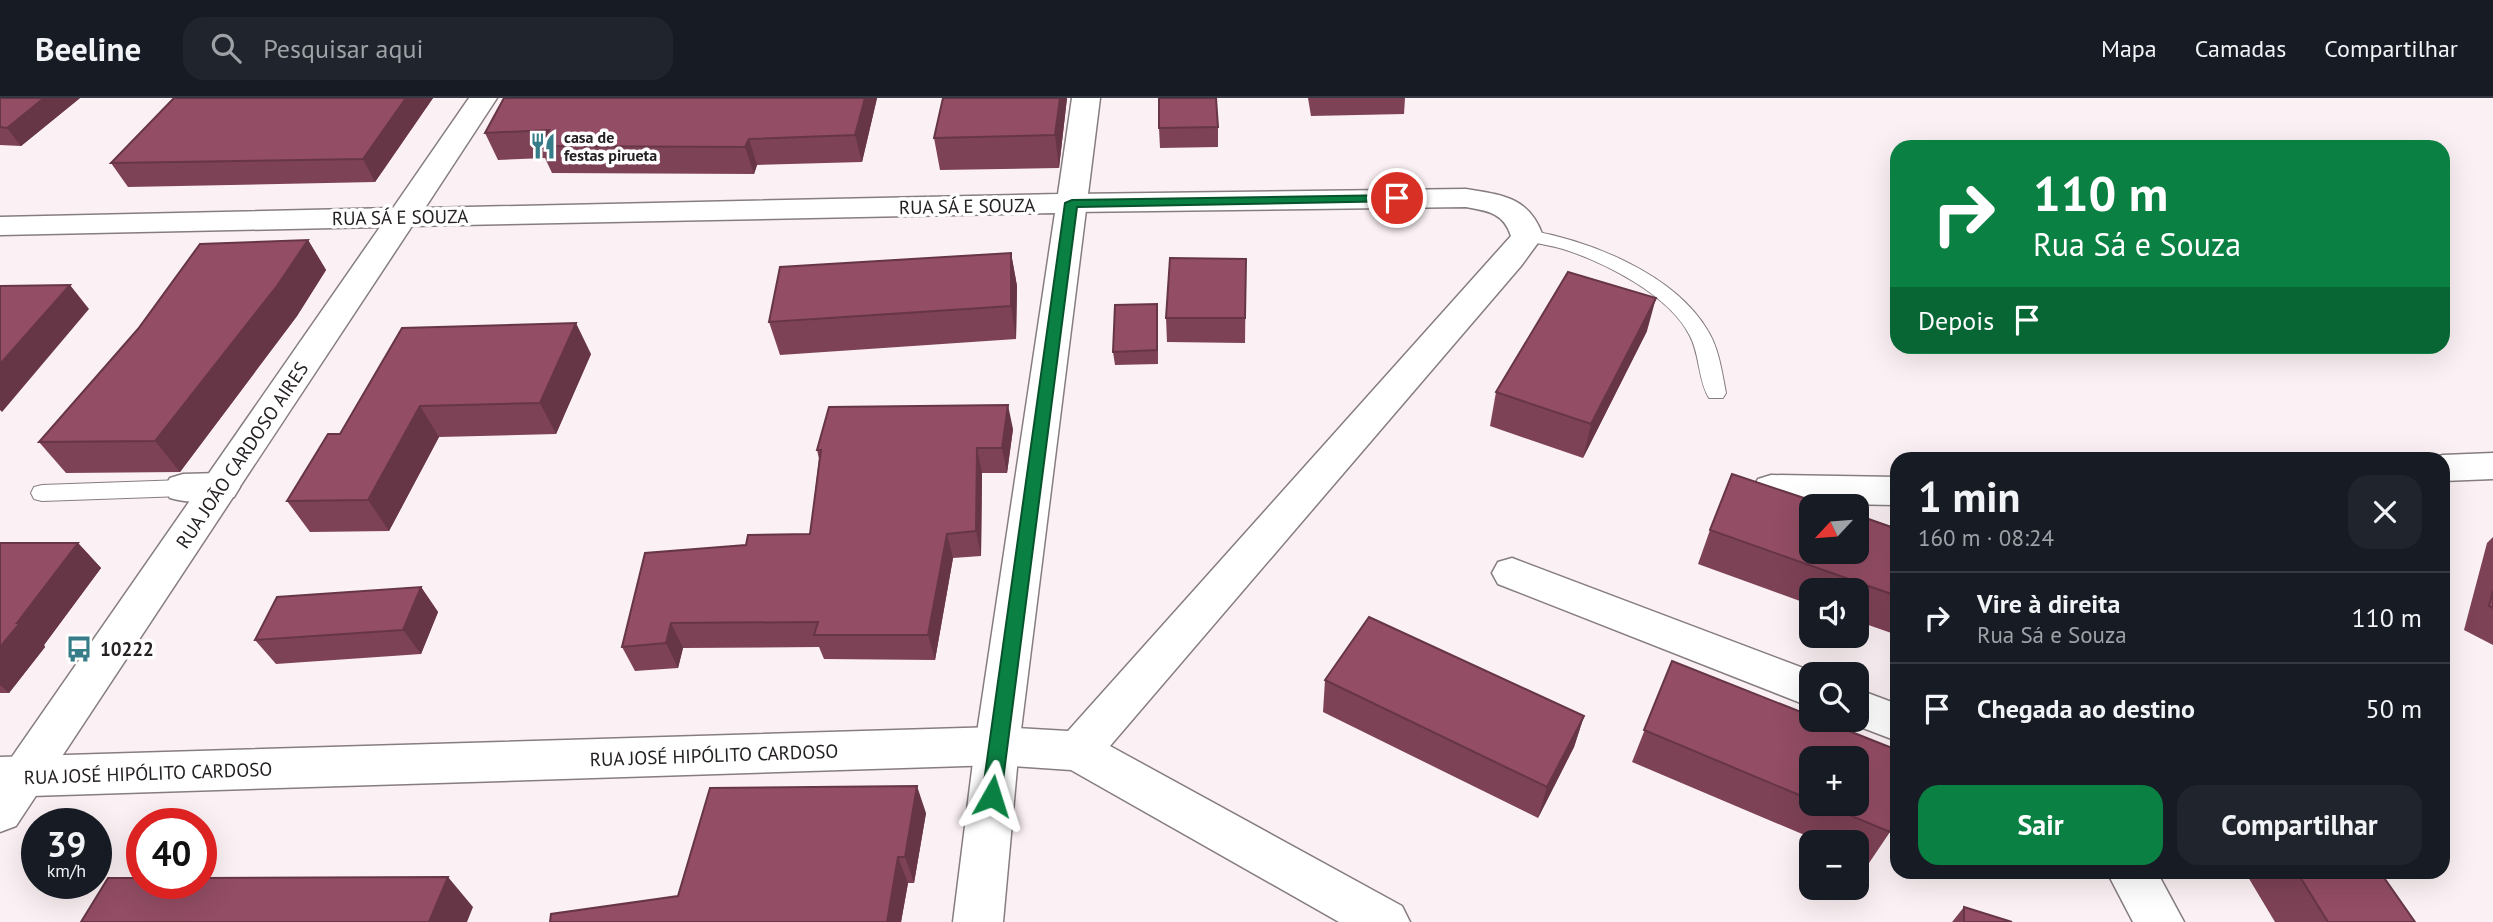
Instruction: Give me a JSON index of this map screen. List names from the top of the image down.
{
  "streets": {
    "street": ["RUA SÁ E SOUZA", "RUA JOÃO CARDOSO AIRES", "RUA JOSÉ HIPÓLITO CARDOSO"]
  },
  "crossings": [
    ["RUA SÁ E SOUZA", "RUA JOÃO CARDOSO AIRES"],
    ["RUA JOÃO CARDOSO AIRES", "RUA JOSÉ HIPÓLITO CARDOSO"]
  ],
  "places": {
    "restaurant": ["casa de festas pirueta"],
    "bus stop": ["10222"]
  },
  "north": "bottom left",
  "page": {
    "header": "Beeline",
    "search": "Pesquisar aqui",
    "nav": ["Mapa", "Camadas", "Compartilhar"],
    "turn": ["110 m", "Rua Sá e Souza"],
    "then": "Depois",
    "heading": ["1 min", "160 m · 08:24"],
    "map_buttons": ["+", "−"],
    "list": [
      {
        "name": "Vire à direita",
        "note": "Rua Sá e Souza",
        "value": "110 m"
      },
      {
        "name": "Chegada ao destino",
        "value": "50 m"
      }
    ],
    "buttons": ["Sair", "Compartilhar"],
    "speed": "39 km/h",
    "limit": "40"
  }
}
